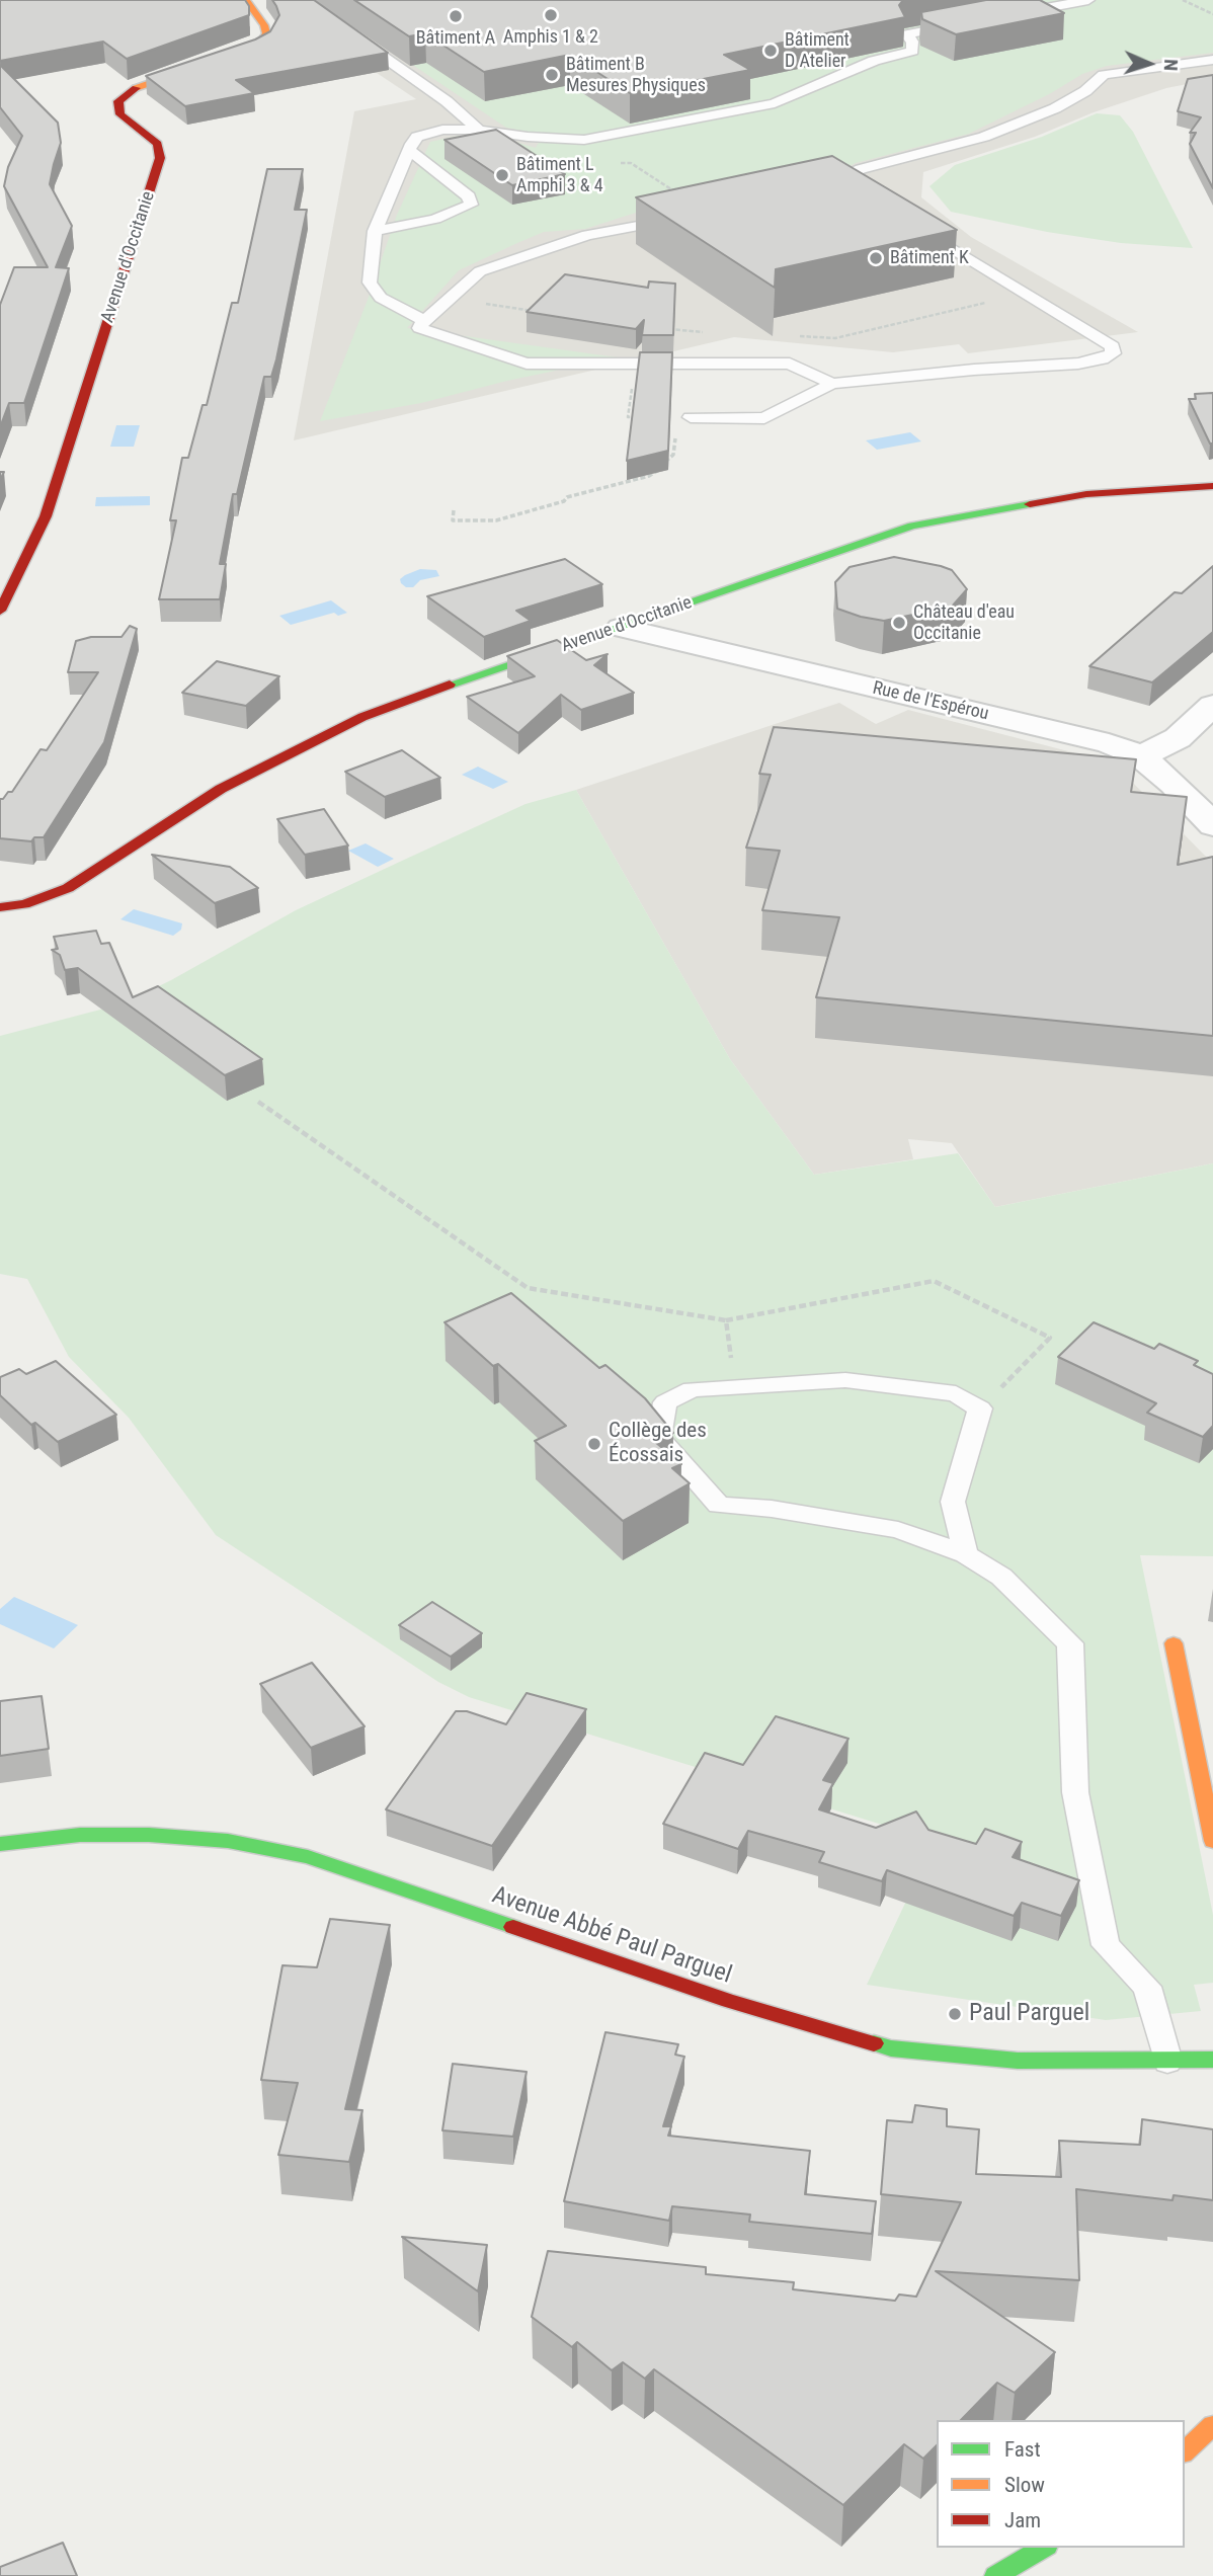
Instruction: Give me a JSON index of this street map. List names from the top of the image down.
{
  "streets": {
    "street": ["Avenue d'Occitanie", "Rue de l'Espérou", "Avenue Abbé Paul Parguel"]
  },
  "crossings": [
    ["Avenue d'Occitanie", "Rue de l'Espérou"]
  ],
  "places": [
    "Amphis 1 & 2",
    "Bâtiment A",
    "Bâtiment D Atelier",
    "Bâtiment B Mesures Physiques",
    "Bâtiment L Amphi 3 & 4",
    "Bâtiment K",
    "Château d'eau Occitanie",
    "Collège des Écossais",
    "Paul Parguel"
  ],
  "legend": ["Fast", "Slow", "Jam"],
  "north": "right"
}
